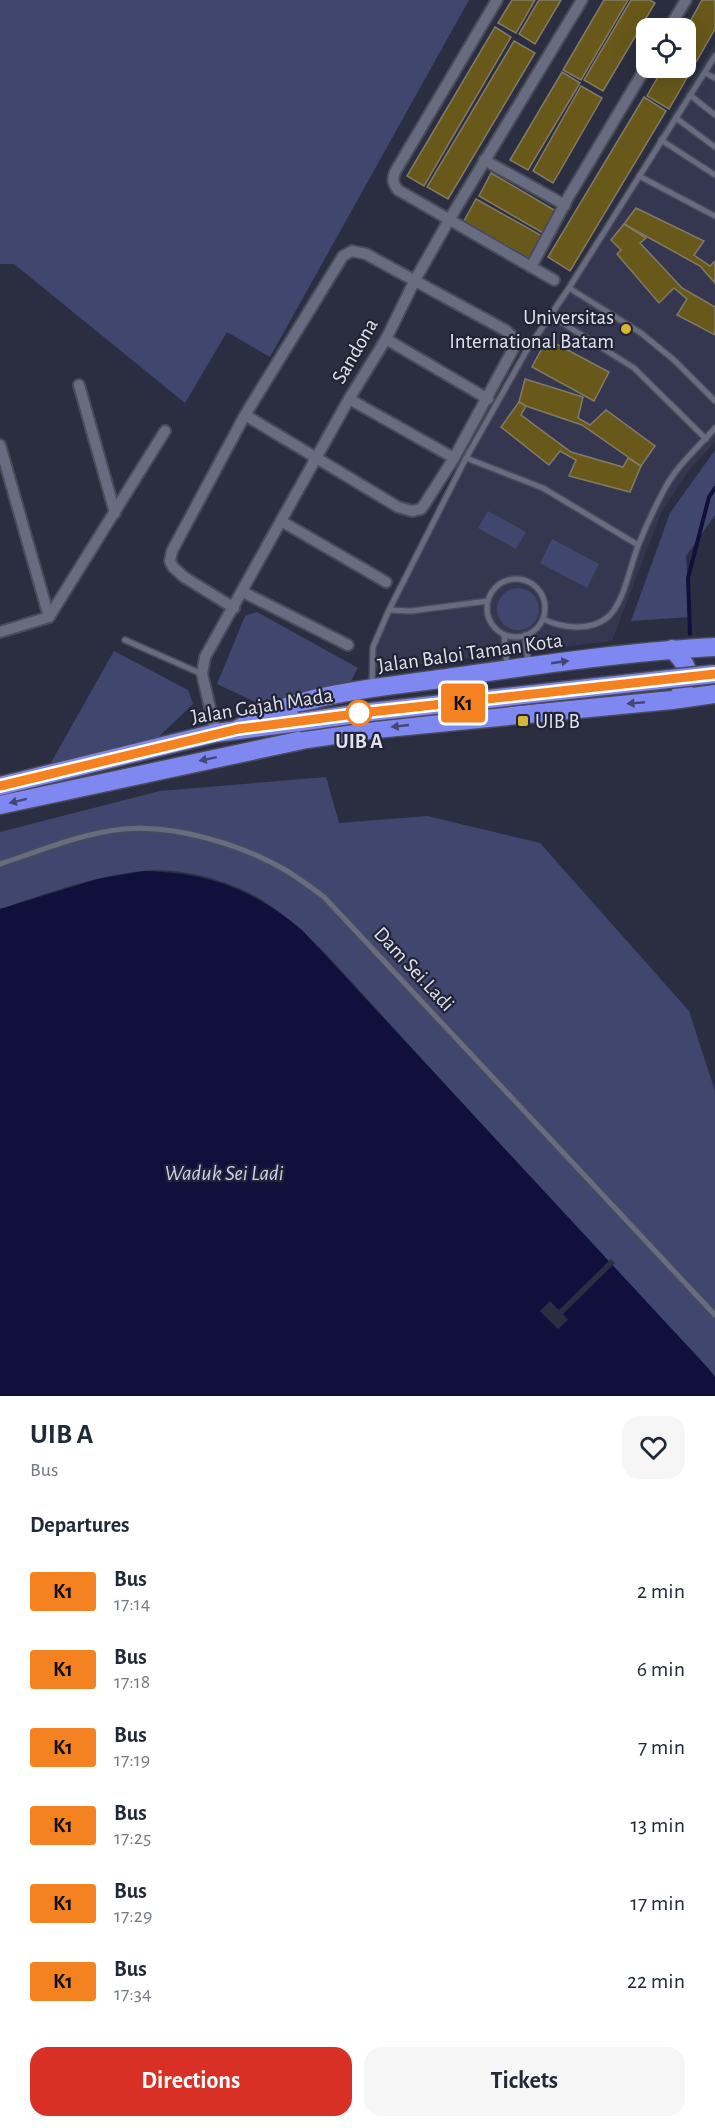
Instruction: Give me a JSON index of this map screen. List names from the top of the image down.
{
  "streets": {
    "highway": ["Jalan Baloi Taman Kota", "Jalan Gajah Mada"],
    "street": ["Sandona"],
    "lane": ["Dam Sei.Ladi"]
  },
  "crossings": [
    ["Jalan Baloi Taman Kota", "Jalan Gajah Mada"]
  ],
  "water": ["Waduk Sei Ladi"],
  "places": {
    "other": ["Universitas International Batam", "UIB A"],
    "transit": ["UIB B"]
  },
  "lines": ["bus line K1"],
  "page": {
    "on_map": "K1",
    "heading": [
      ["UIB A", "Bus"],
      "Departures"
    ],
    "list": [
      {
        "mark": "K1",
        "name": "Bus",
        "note": "17:14",
        "value": "2 min"
      },
      {
        "mark": "K1",
        "name": "Bus",
        "note": "17:18",
        "value": "6 min"
      },
      {
        "mark": "K1",
        "name": "Bus",
        "note": "17:19",
        "value": "7 min"
      },
      {
        "mark": "K1",
        "name": "Bus",
        "note": "17:25",
        "value": "13 min"
      },
      {
        "mark": "K1",
        "name": "Bus",
        "note": "17:29",
        "value": "17 min"
      },
      {
        "mark": "K1",
        "name": "Bus",
        "note": "17:34",
        "value": "22 min"
      }
    ],
    "buttons": ["Directions", "Tickets"]
  }
}
